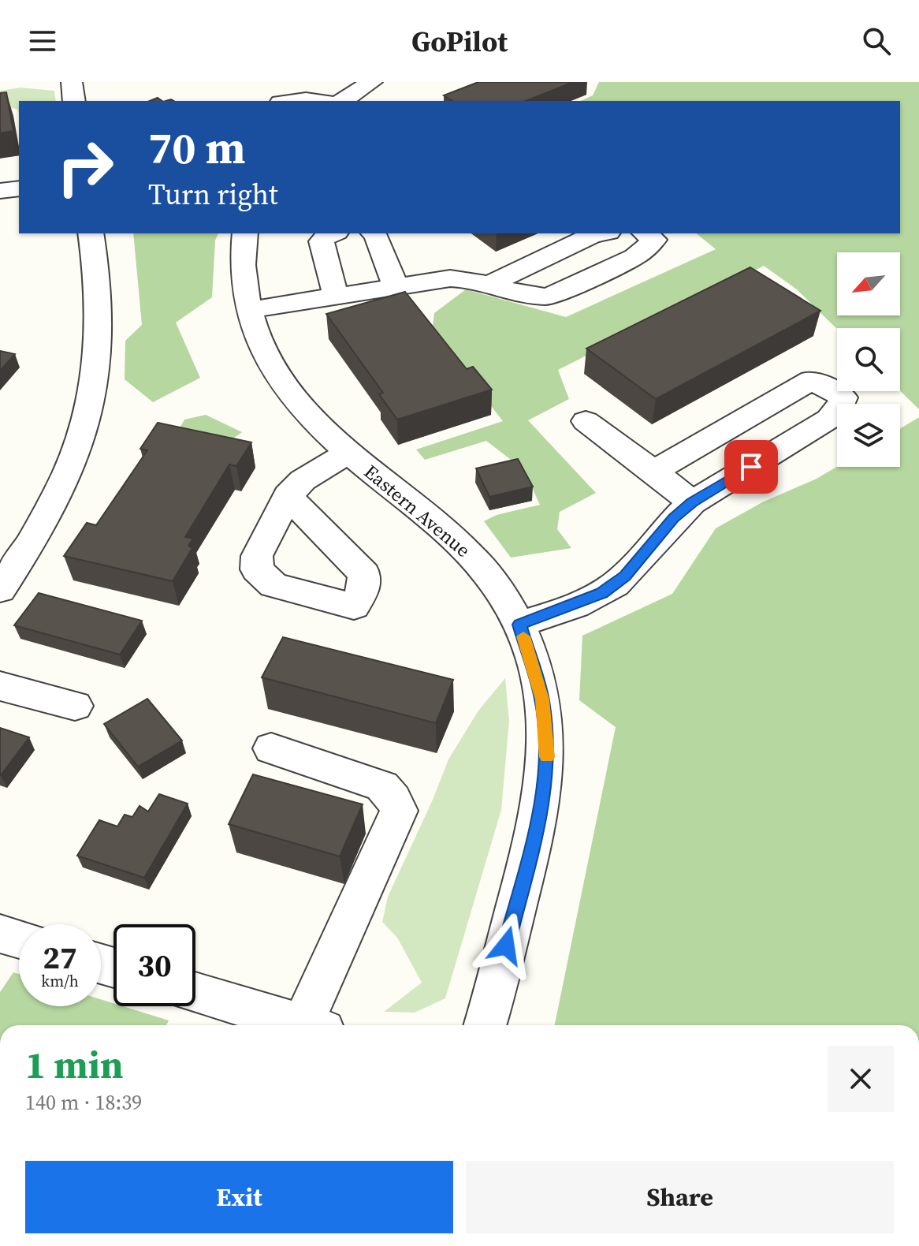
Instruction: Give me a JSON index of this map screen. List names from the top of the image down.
{
  "streets": {
    "street": ["Eastern Avenue"]
  },
  "north": "bottom left",
  "page": {
    "header": "GoPilot",
    "turn": ["70 m", "Turn right"],
    "speed": "27 km/h",
    "limit": "30",
    "heading": ["1 min", "140 m · 18:39"],
    "buttons": ["Exit", "Share"]
  }
}
